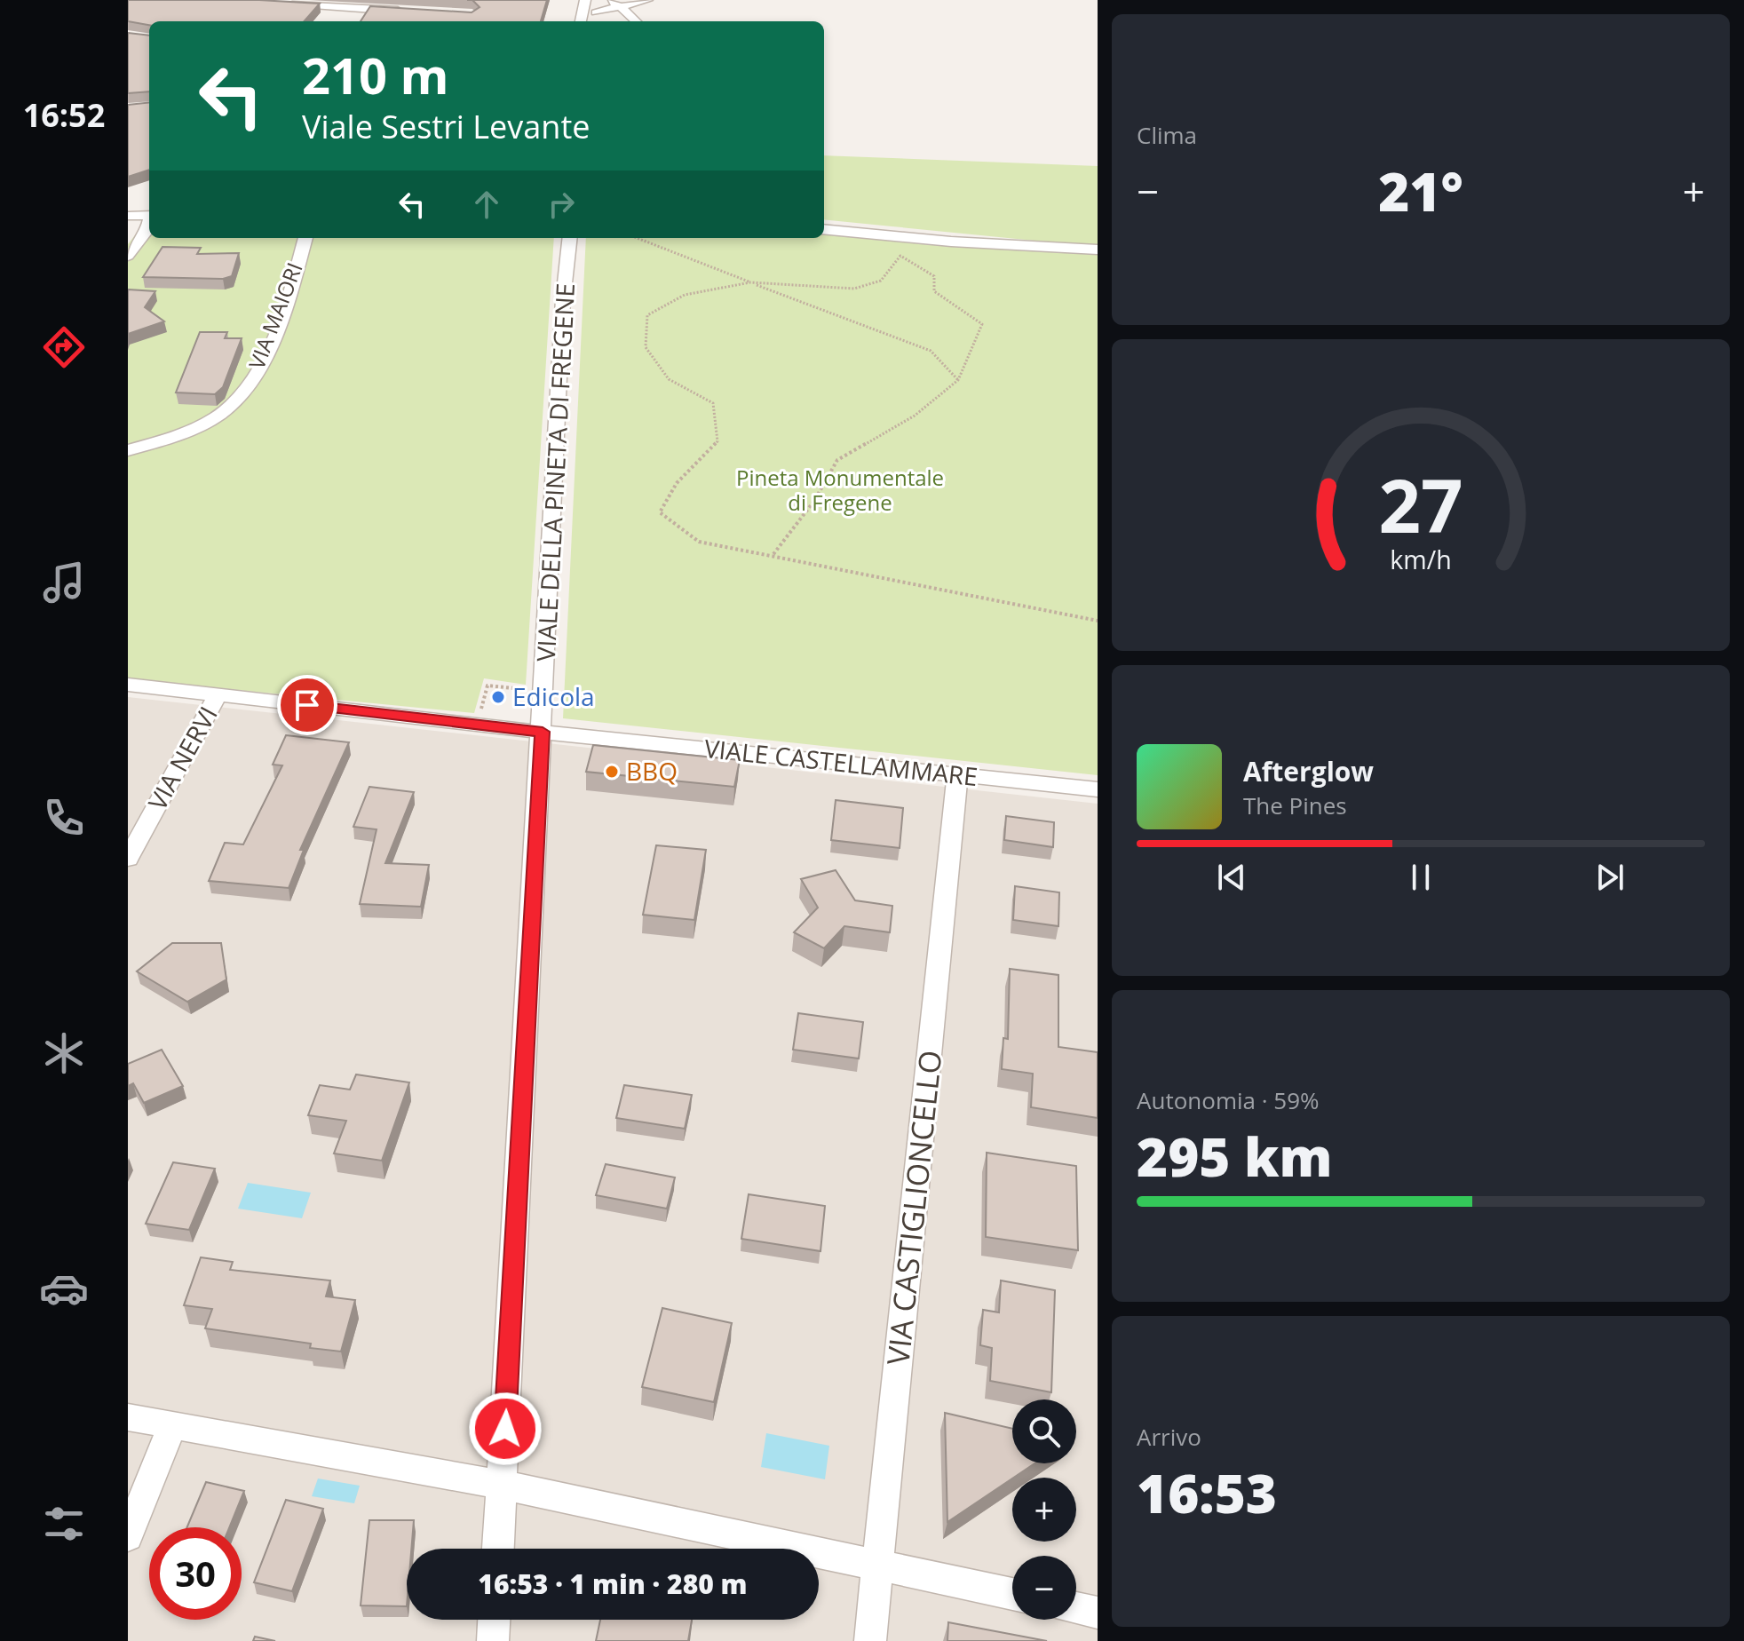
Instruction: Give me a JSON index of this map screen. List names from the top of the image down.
{
  "streets": {
    "street": [
      "VIA MAIORI",
      "VIALE DELLA PINETA DI FREGENE",
      "VIA NERVI",
      "VIALE CASTELLAMMARE",
      "VIA CASTIGLIONCELLO"
    ]
  },
  "crossings": [
    ["VIALE DELLA PINETA DI FREGENE", "VIALE CASTELLAMMARE"],
    ["VIA NERVI", "VIALE CASTELLAMMARE"],
    ["VIALE CASTELLAMMARE", "VIA CASTIGLIONCELLO"]
  ],
  "parks": ["Pineta Monumentale di Fregene"],
  "places": ["Edicola", "BBQ"],
  "page": {
    "tabs": "16:52",
    "tile": [
      "Clima",
      ["Autonomia · 59%", "295 km"],
      ["Arrivo", "16:53"]
    ],
    "turn": ["210 m", "Viale Sestri Levante"],
    "heat": ["−", "21°", "+"],
    "song": ["Afterglow", "The Pines"],
    "map_buttons": ["+", "−"],
    "limit": "30",
    "trip": "16:53 · 1 min · 280 m",
    "gauge": ["27", "km/h"]
  }
}
